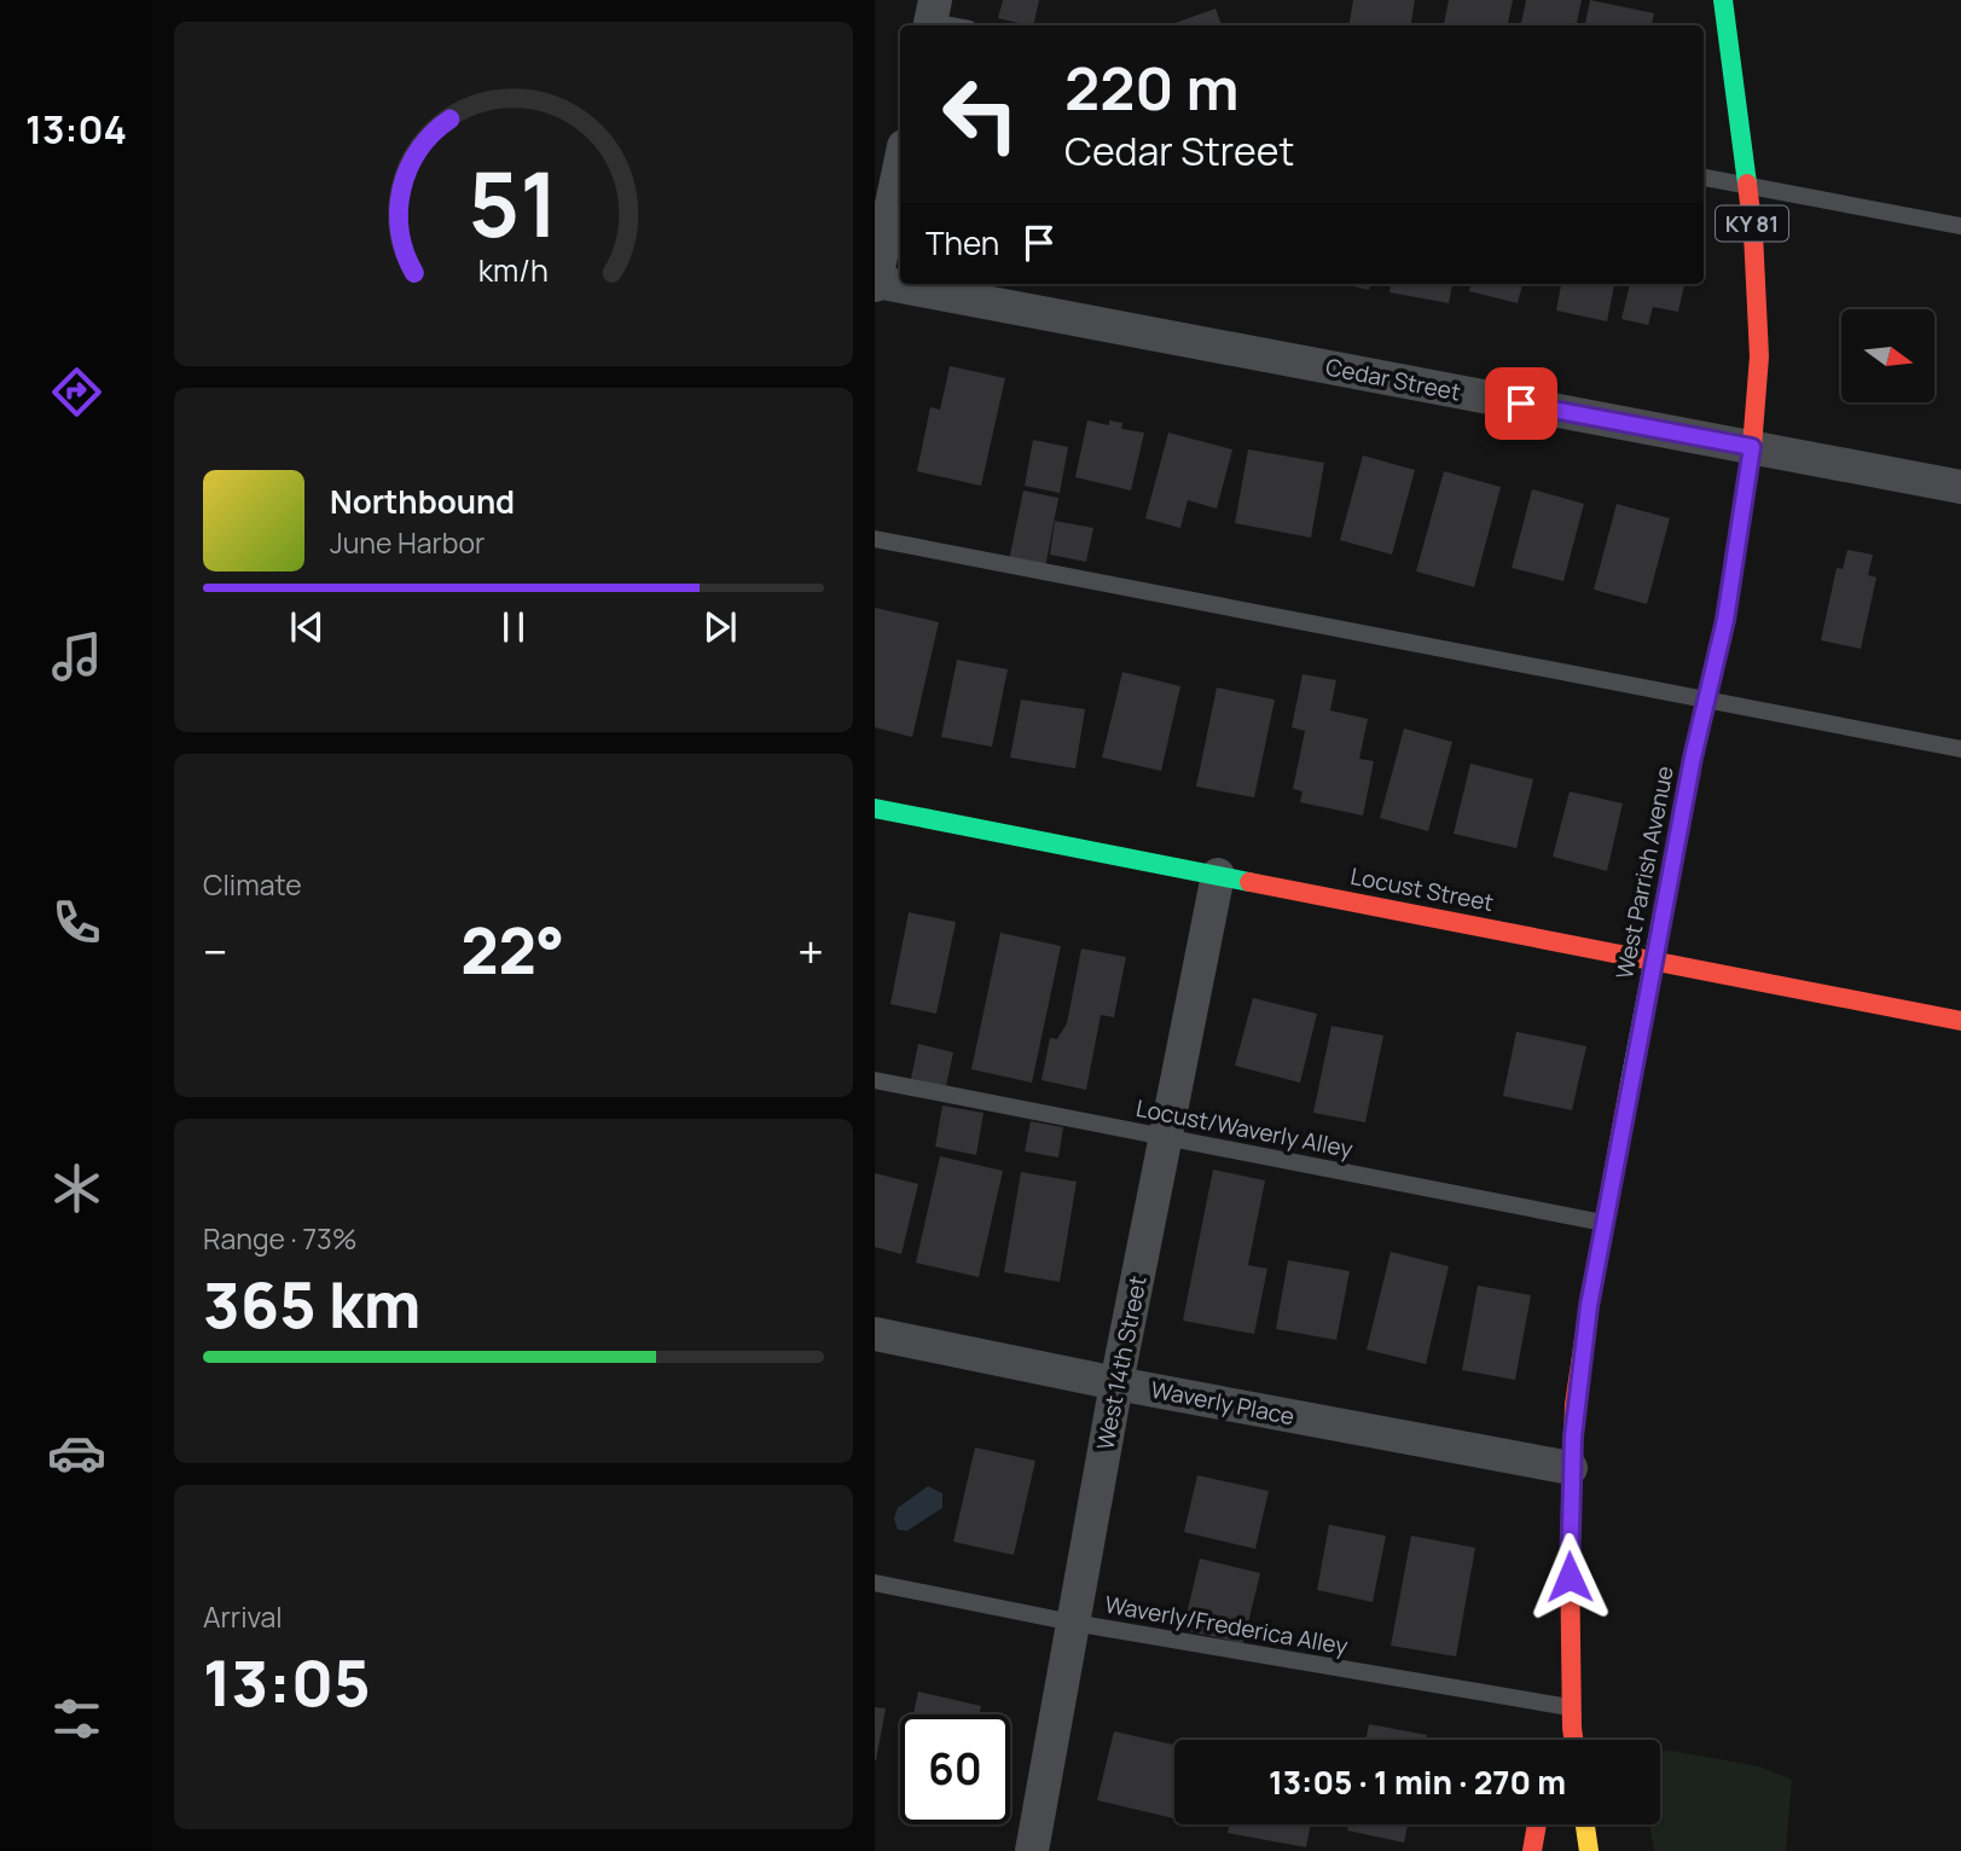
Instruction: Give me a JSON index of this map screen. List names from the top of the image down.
{
  "streets": {
    "main road": ["KY 81", "West Parrish Avenue", "Locust Street"],
    "street": ["Cedar Street", "West 14th Street", "Waverly Place"],
    "lane": ["Locust/Waverly Alley", "Waverly/Frederica Alley"]
  },
  "crossings": [
    ["Cedar Street", "West Parrish Avenue"],
    ["West Parrish Avenue", "Locust Street"],
    ["West Parrish Avenue", "Locust/Waverly Alley"],
    ["West Parrish Avenue", "Waverly Place"],
    ["West Parrish Avenue", "Waverly/Frederica Alley"],
    ["Locust Street", "West 14th Street"],
    ["Locust/Waverly Alley", "West 14th Street"],
    ["West 14th Street", "Waverly Place"],
    ["West 14th Street", "Waverly/Frederica Alley"]
  ],
  "north": "right",
  "page": {
    "tabs": "13:04",
    "turn": ["220 m", "Cedar Street"],
    "then": "Then",
    "song": ["Northbound", "June Harbor"],
    "tile": [
      "Climate",
      ["Range · 73%", "365 km"],
      ["Arrival", "13:05"]
    ],
    "heat": ["−", "22°", "+"],
    "limit": "60",
    "trip": "13:05 · 1 min · 270 m",
    "gauge": ["51", "km/h"]
  }
}
